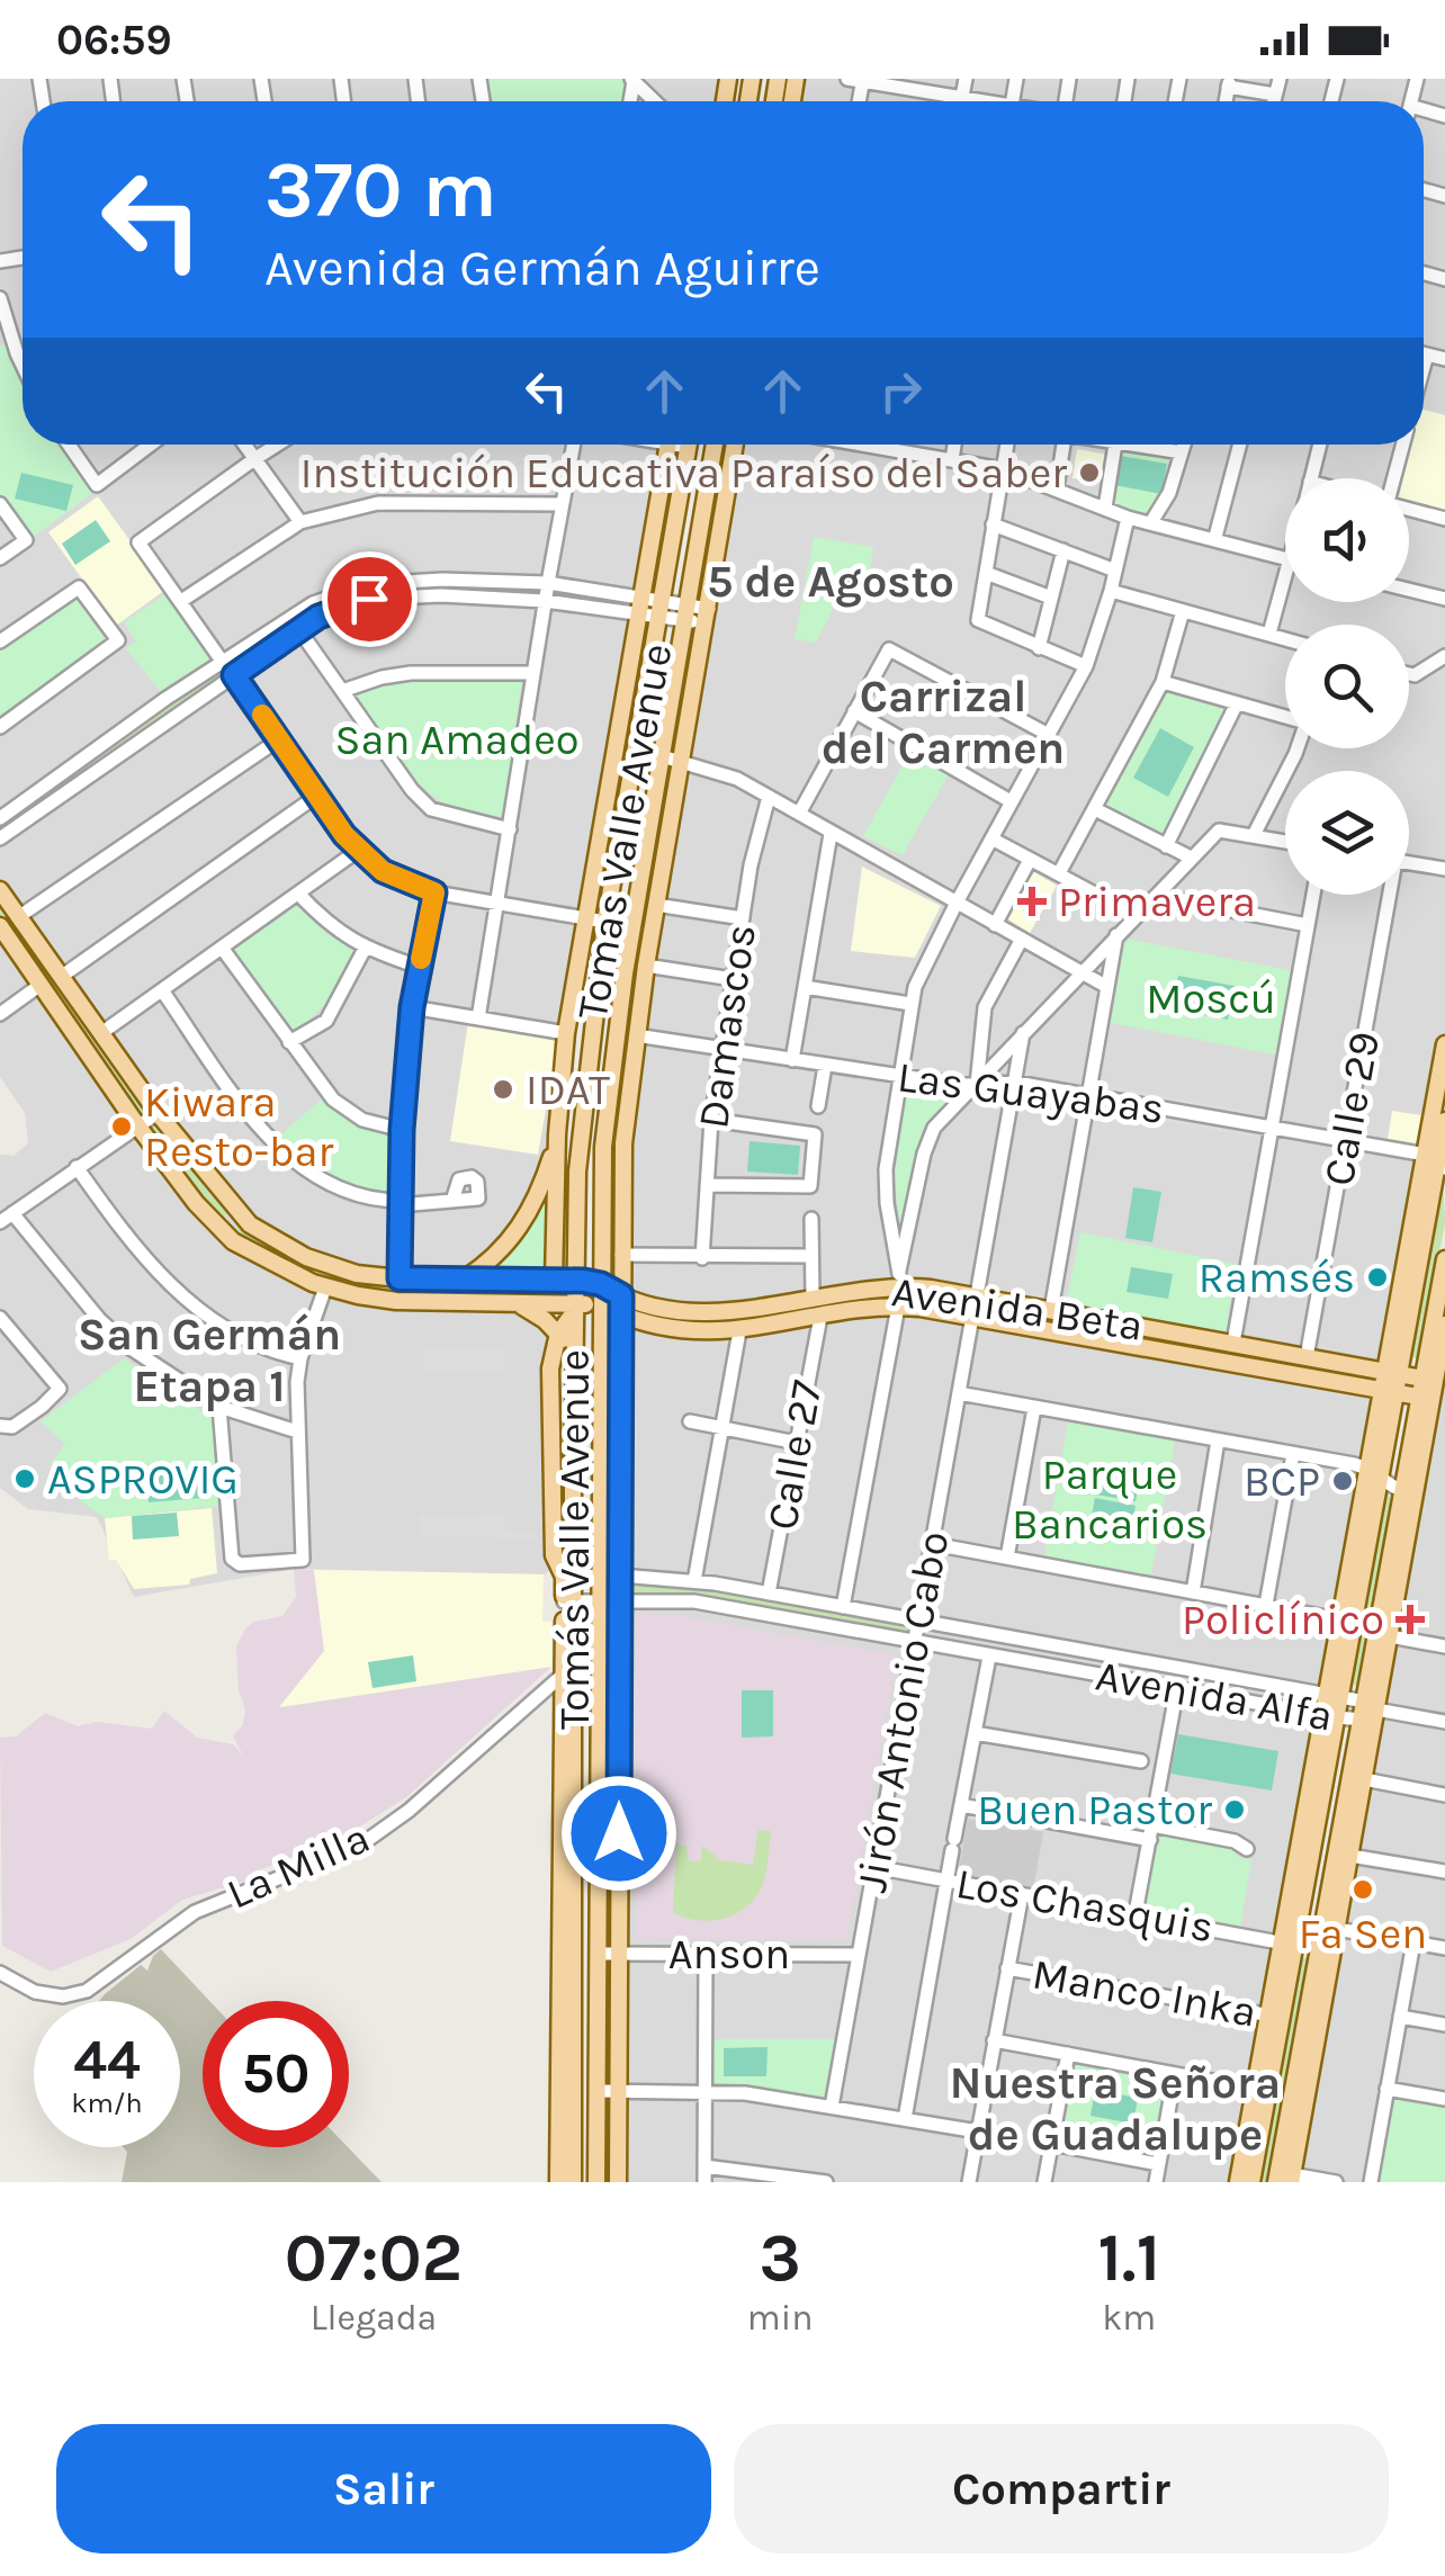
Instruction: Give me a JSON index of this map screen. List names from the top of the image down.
{
  "streets": {
    "main road": ["Tomas Valle Avenue", "Avenida Beta", "Tomás Valle Avenue"],
    "street": [
      "Damascos",
      "Las Guayabas",
      "Calle 29",
      "Calle 27",
      "Avenida Alfa",
      "Jirón Antonio Cabo",
      "La Milla",
      "Los Chasquis",
      "Anson",
      "Manco Inka"
    ]
  },
  "crossings": [
    ["Tomas Valle Avenue", "Tomás Valle Avenue"],
    ["Damascos", "Las Guayabas"],
    ["Las Guayabas", "Calle 29"],
    ["Las Guayabas", "Tomás Valle Avenue"],
    ["Calle 29", "Avenida Beta"],
    ["Avenida Beta", "Calle 27"],
    ["Avenida Beta", "Tomás Valle Avenue"],
    ["Avenida Beta", "Jirón Antonio Cabo"],
    ["Calle 27", "Avenida Alfa"],
    ["Tomás Valle Avenue", "Avenida Alfa"],
    ["Tomás Valle Avenue", "La Milla"],
    ["Tomás Valle Avenue", "Anson"],
    ["Avenida Alfa", "Jirón Antonio Cabo"],
    ["Jirón Antonio Cabo", "Los Chasquis"],
    ["Jirón Antonio Cabo", "Anson"]
  ],
  "districts": [
    "5 de Agosto",
    "Carrizal del Carmen",
    "San Germán Etapa 1",
    "Nuestra Señora de Guadalupe"
  ],
  "parks": ["San Amadeo", "Moscú", "Parque Bancarios"],
  "places": {
    "other": [
      "Institución Educativa Paraíso del Saber",
      "IDAT",
      "Kiwara Resto-bar",
      "Ramsés",
      "ASPROVIG",
      "BCP",
      "Buen Pastor",
      "Fa Sen"
    ],
    "health": ["Primavera", "Policlínico"]
  },
  "page": {
    "status": "06:59",
    "turn": ["370 m", "Avenida Germán Aguirre"],
    "speed": "44 km/h",
    "limit": "50",
    "eta": [
      "07:02",
      "Llegada",
      "3",
      "min",
      "1.1",
      "km"
    ],
    "buttons": ["Salir", "Compartir"]
  }
}
